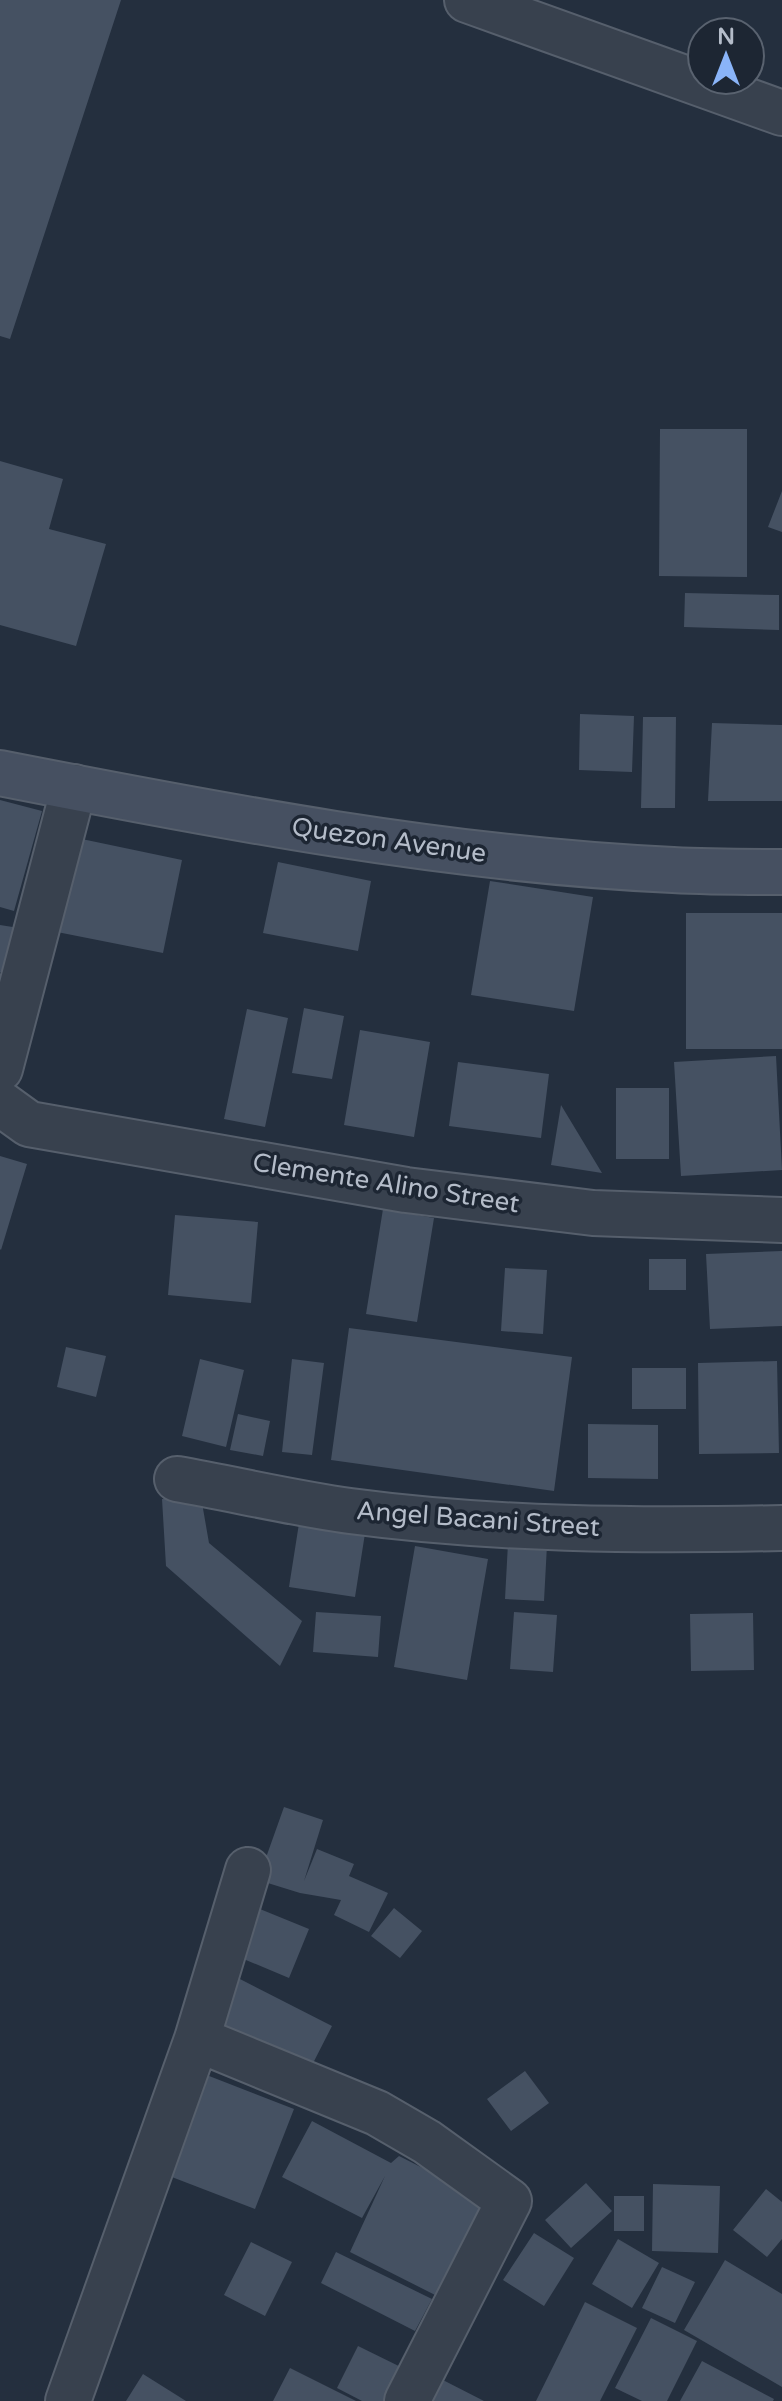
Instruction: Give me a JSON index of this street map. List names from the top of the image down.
{
  "streets": {
    "main road": ["Quezon Avenue"],
    "street": ["Clemente Alino Street", "Angel Bacani Street"]
  },
  "north": "top"
}
